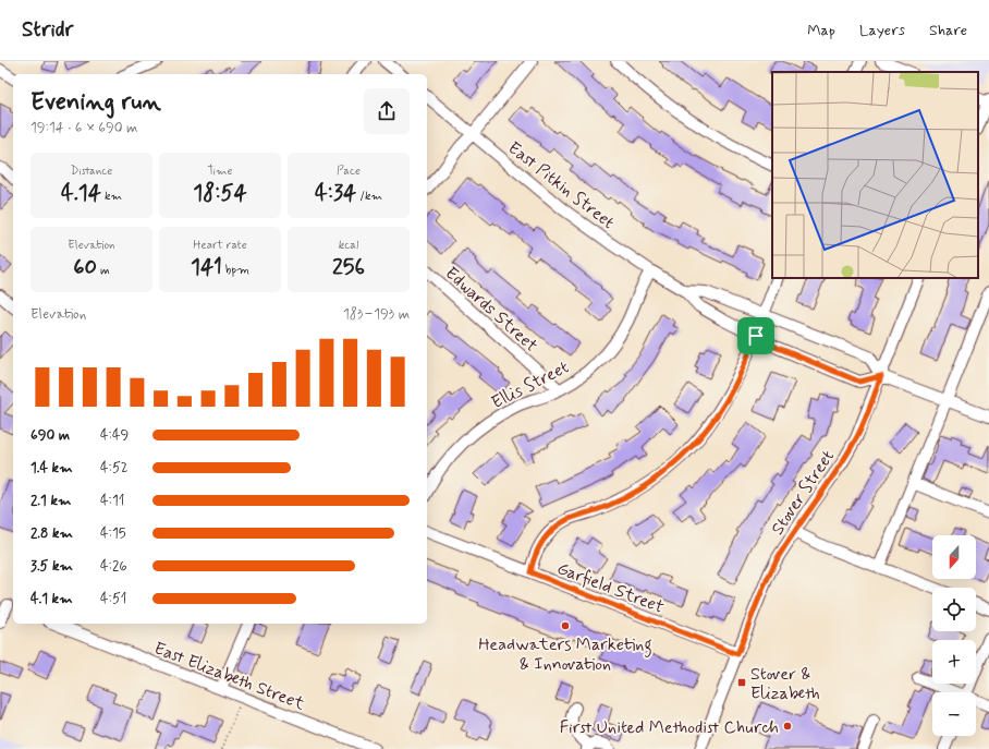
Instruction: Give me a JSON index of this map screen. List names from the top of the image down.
{
  "streets": {
    "street": [
      "East Pitkin Street",
      "Edwards Street",
      "Ellis Street",
      "Stover Street",
      "Garfield Street",
      "East Elizabeth Street"
    ]
  },
  "crossings": [
    ["East Pitkin Street", "Ellis Street"],
    ["East Pitkin Street", "Stover Street"],
    ["Edwards Street", "Ellis Street"],
    ["Stover Street", "Garfield Street"]
  ],
  "places": {
    "other": ["Headwaters Marketing & Innovation", "First United Methodist Church"],
    "transit": ["Stover & Elizabeth"]
  },
  "north": "bottom",
  "page": {
    "header": "Stridr",
    "nav": ["Map", "Layers", "Share"],
    "heading": ["Evening run", "19:14 · 6 × 690 m"],
    "stats": [
      ["Distance", "4.14 km"],
      ["Time", "18:54"],
      ["Pace", "4:34 /km"],
      ["Elevation", "60 m"],
      ["Heart rate", "141 bpm"],
      ["kcal", "256"]
    ],
    "chart": ["Elevation", "183–193 m"],
    "list": [
      {
        "name": "690 m",
        "note": "4:49"
      },
      {
        "name": "1.4 km",
        "note": "4:52"
      },
      {
        "name": "2.1 km",
        "note": "4:11"
      },
      {
        "name": "2.8 km",
        "note": "4:15"
      },
      {
        "name": "3.5 km",
        "note": "4:26"
      },
      {
        "name": "4.1 km",
        "note": "4:51"
      }
    ],
    "map_buttons": ["+", "−"]
  }
}
